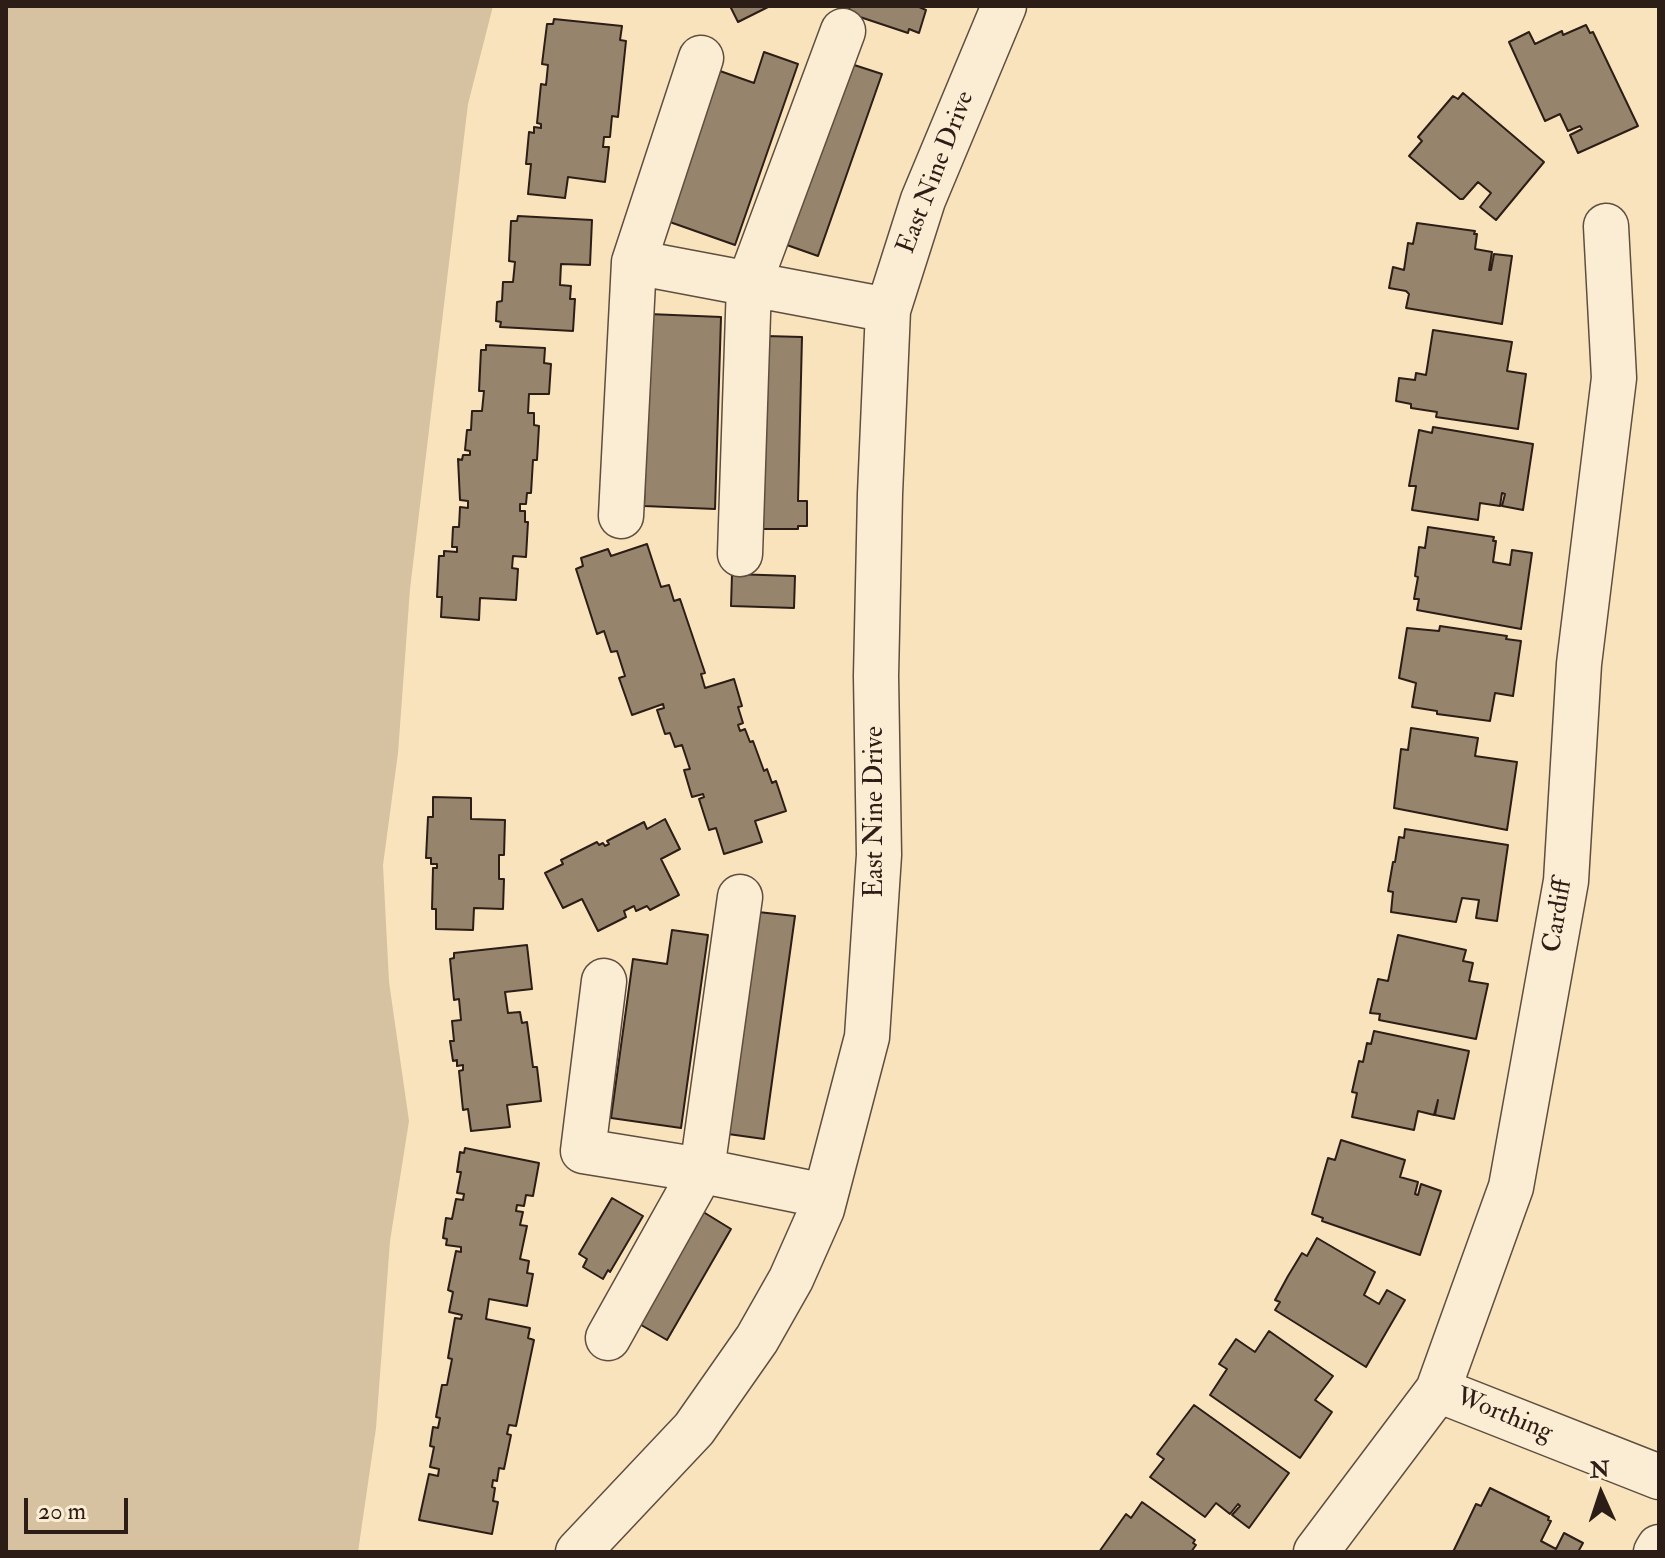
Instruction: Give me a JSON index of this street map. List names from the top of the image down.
{
  "streets": {
    "street": ["East Nine Drive", "Cardiff", "Worthing"]
  },
  "crossings": [
    ["Cardiff", "Worthing"]
  ],
  "scale_bar": "20 m",
  "north": "top"
}
